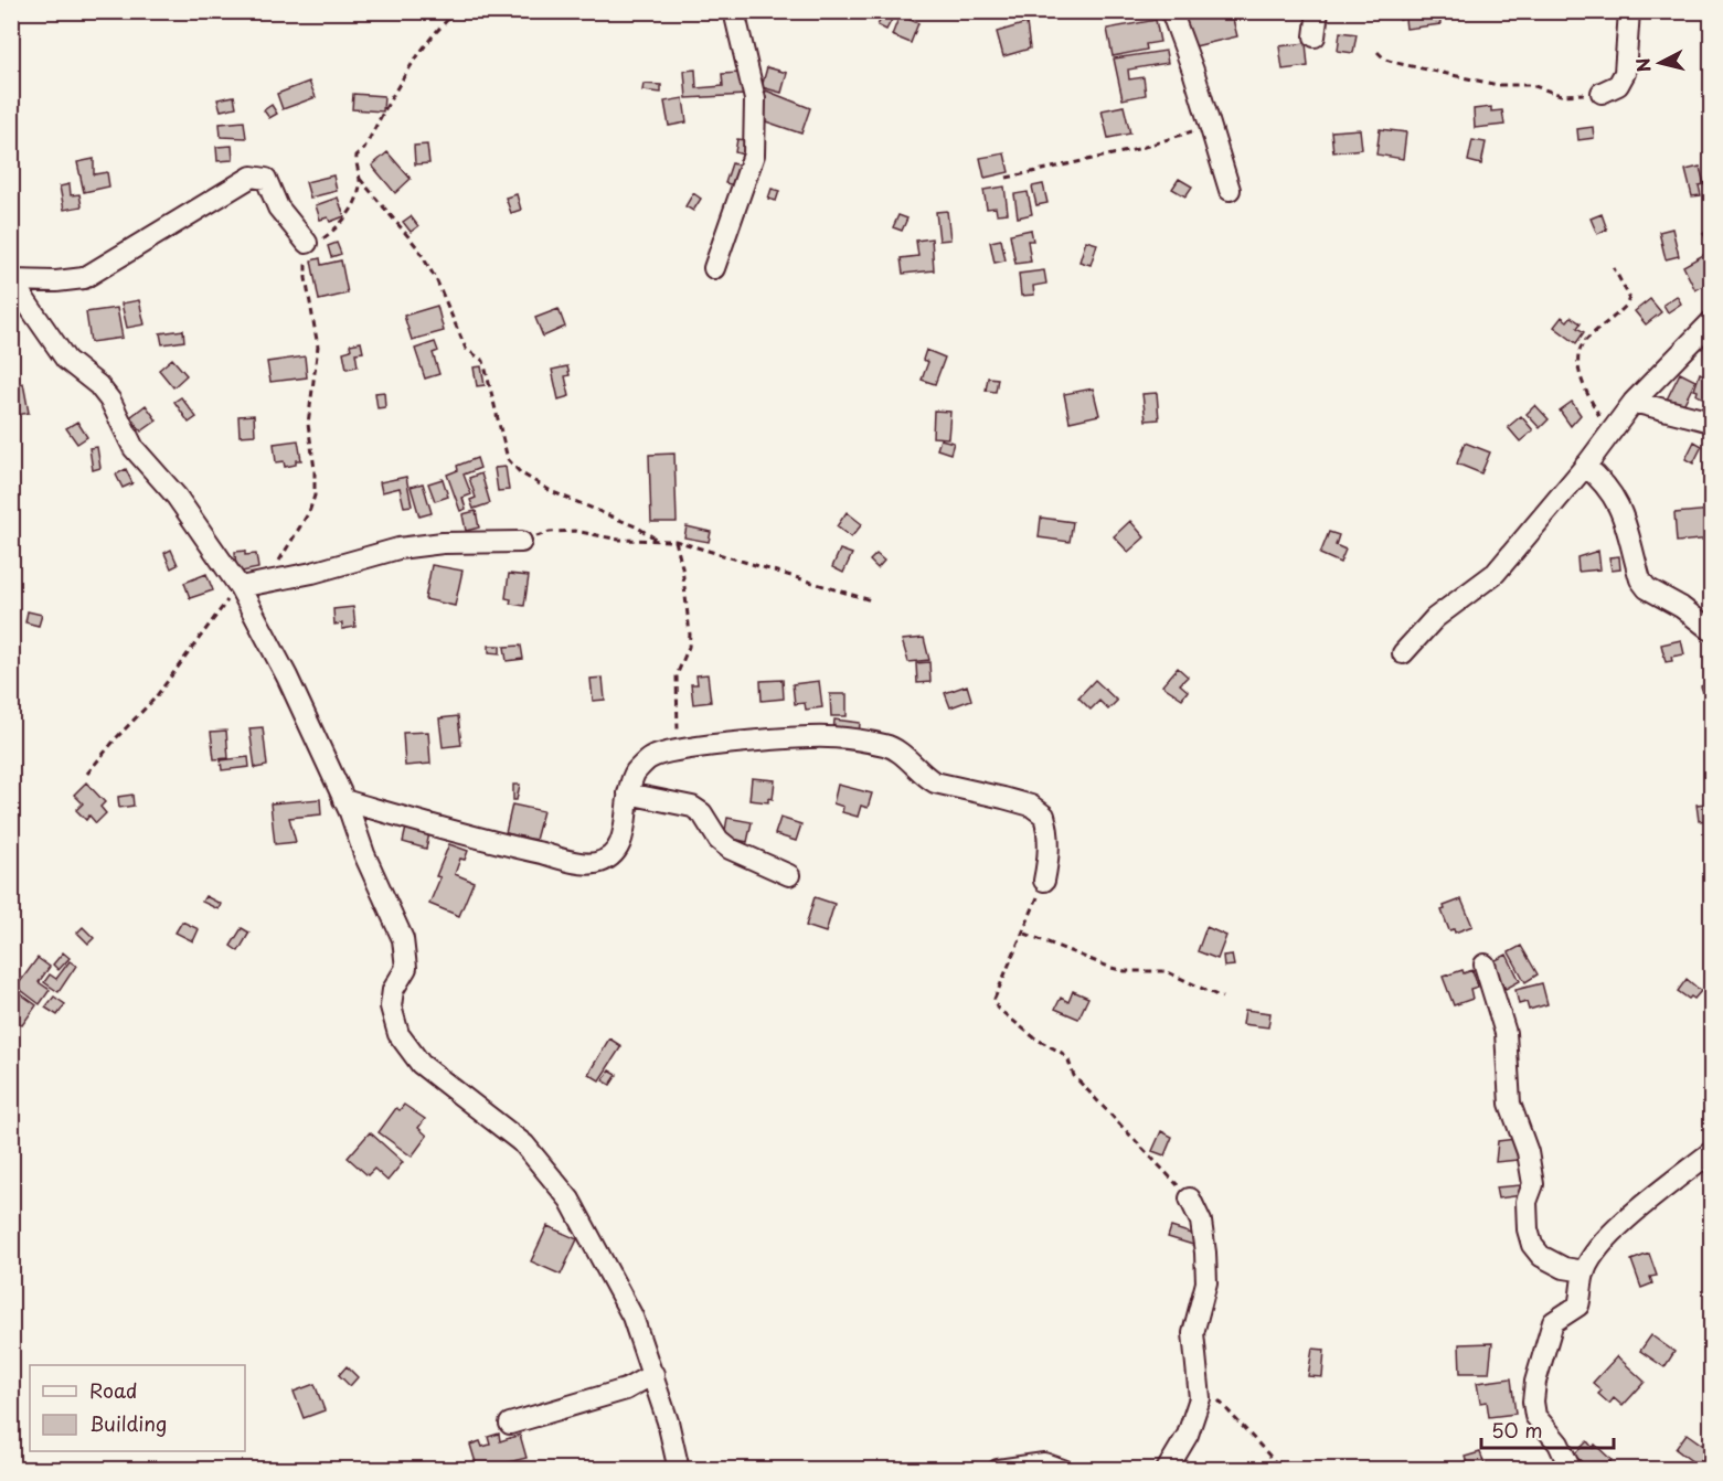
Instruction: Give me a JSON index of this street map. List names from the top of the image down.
{
  "legend": ["Road", "Building"],
  "scale_bar": "50 m",
  "north": "left"
}
